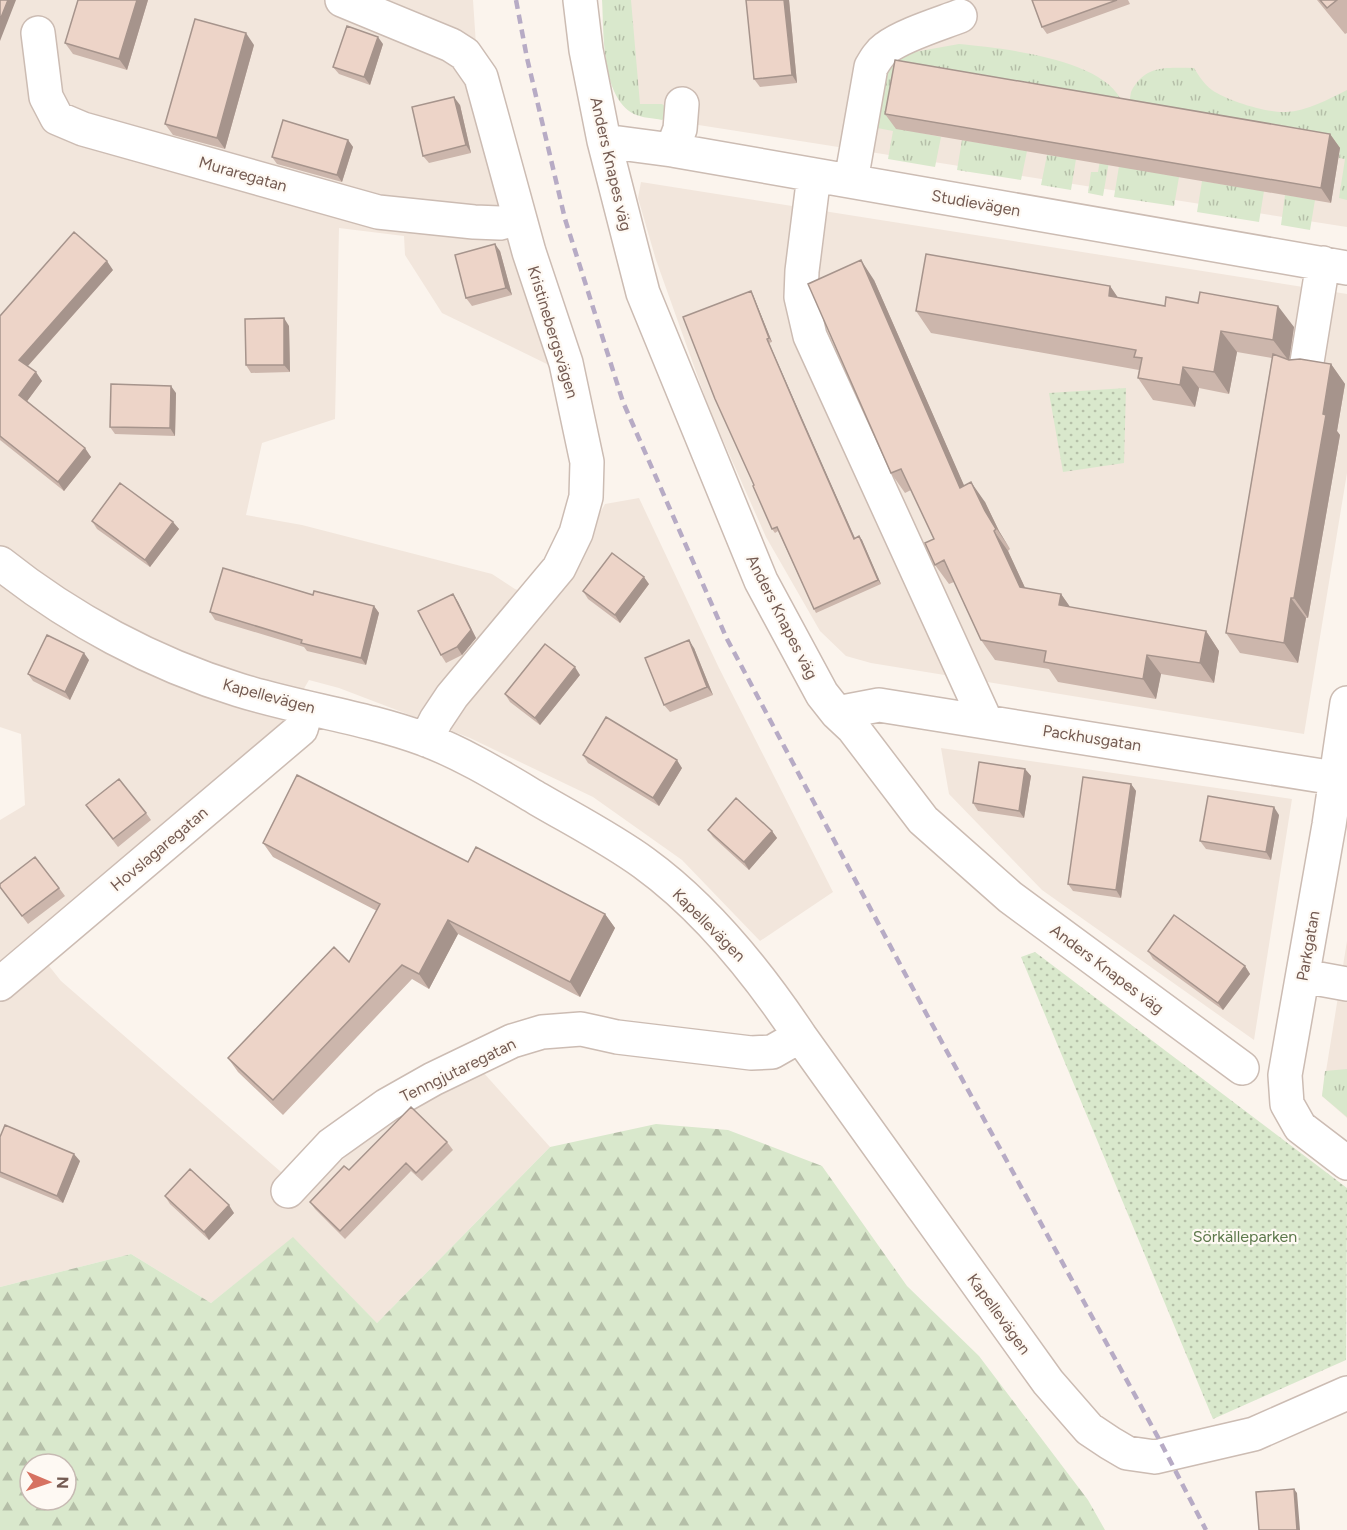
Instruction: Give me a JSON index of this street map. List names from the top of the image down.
{
  "streets": {
    "street": [
      "Anders Knapes väg",
      "Muraregatan",
      "Studievägen",
      "Kristinebergsvägen",
      "Kapellevägen",
      "Packhusgatan",
      "Hovslagaregatan",
      "Parkgatan",
      "Tenngjutaregatan"
    ]
  },
  "crossings": [
    ["Anders Knapes väg", "Studievägen"],
    ["Anders Knapes väg", "Packhusgatan"],
    ["Muraregatan", "Kristinebergsvägen"],
    ["Kristinebergsvägen", "Kapellevägen"],
    ["Kapellevägen", "Hovslagaregatan"],
    ["Kapellevägen", "Tenngjutaregatan"],
    ["Packhusgatan", "Parkgatan"]
  ],
  "parks": ["Sörkälleparken"],
  "north": "right"
}
